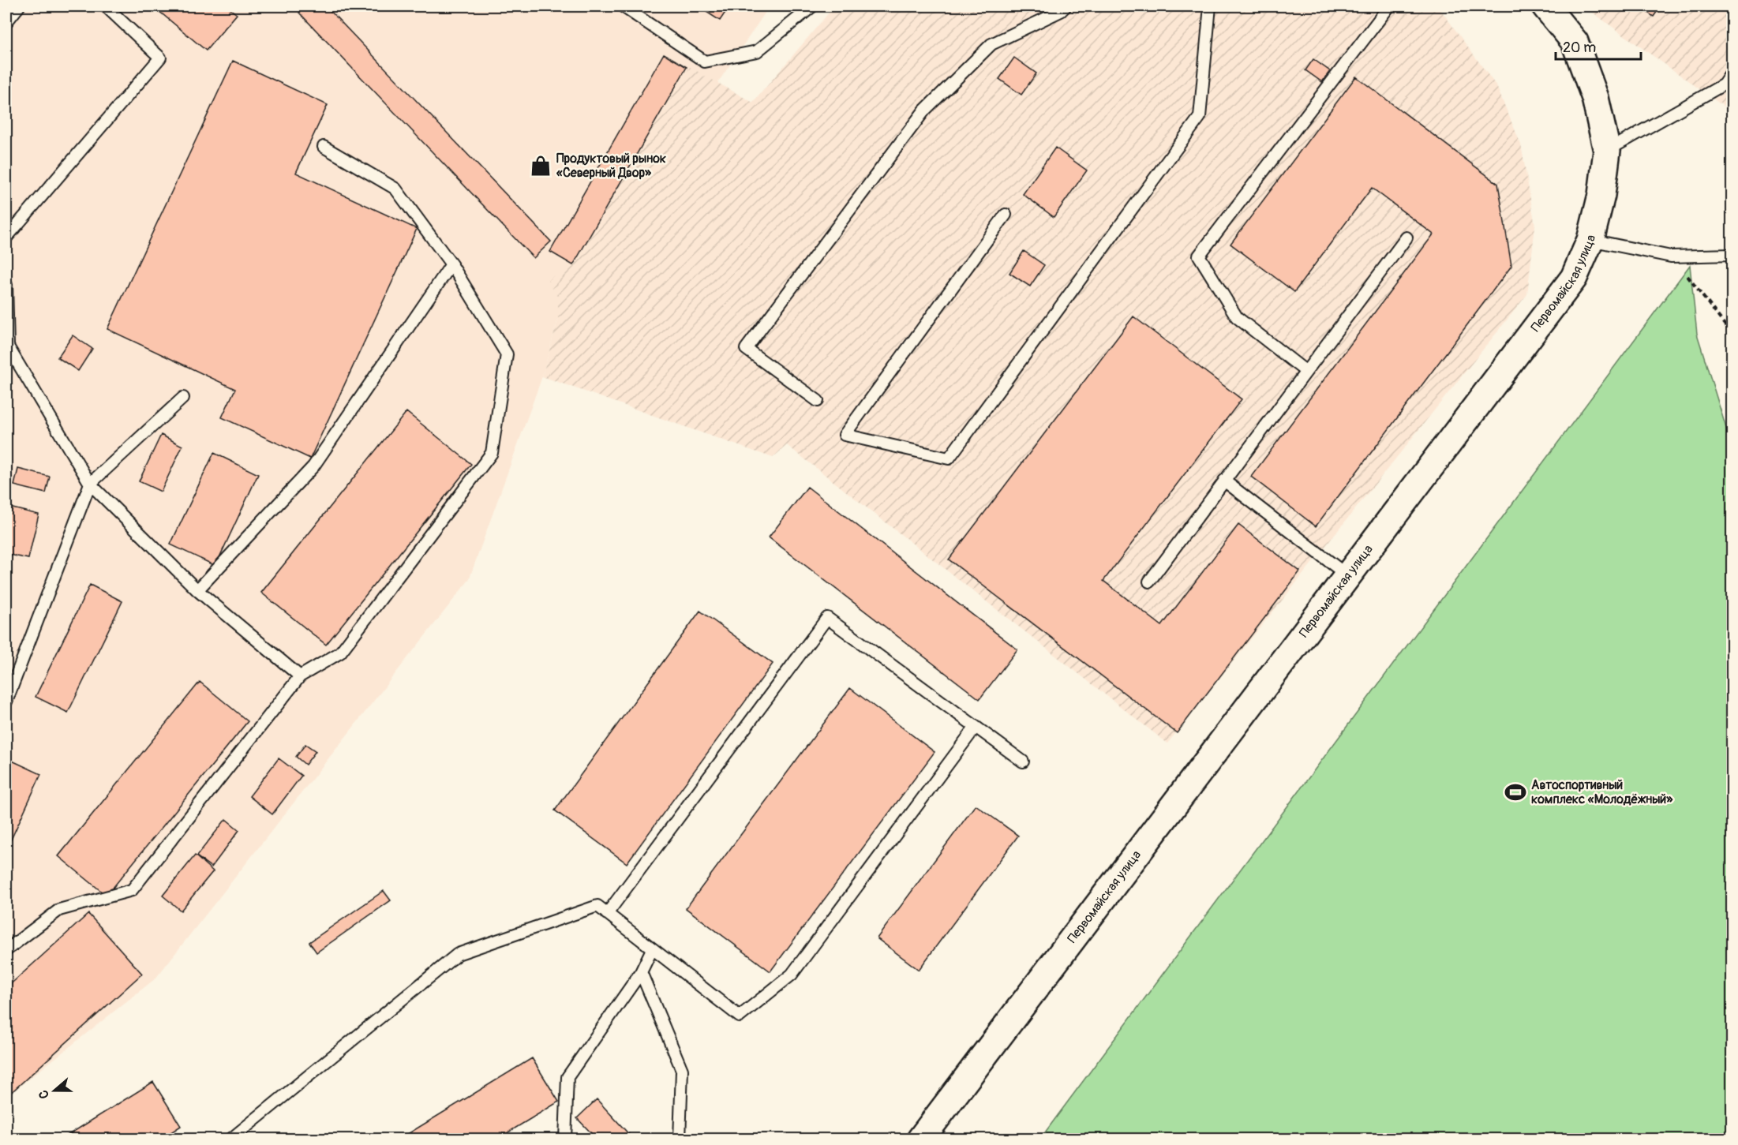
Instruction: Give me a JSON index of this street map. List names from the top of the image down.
{
  "streets": {
    "street": ["Первомайская улица"]
  },
  "places": {
    "shop": ["Продуктовый рынок «Северный Двор»"],
    "sports": ["Автоспортивный комплекс «Молодёжный»"]
  },
  "scale_bar": "20 m",
  "north": "left"
}
